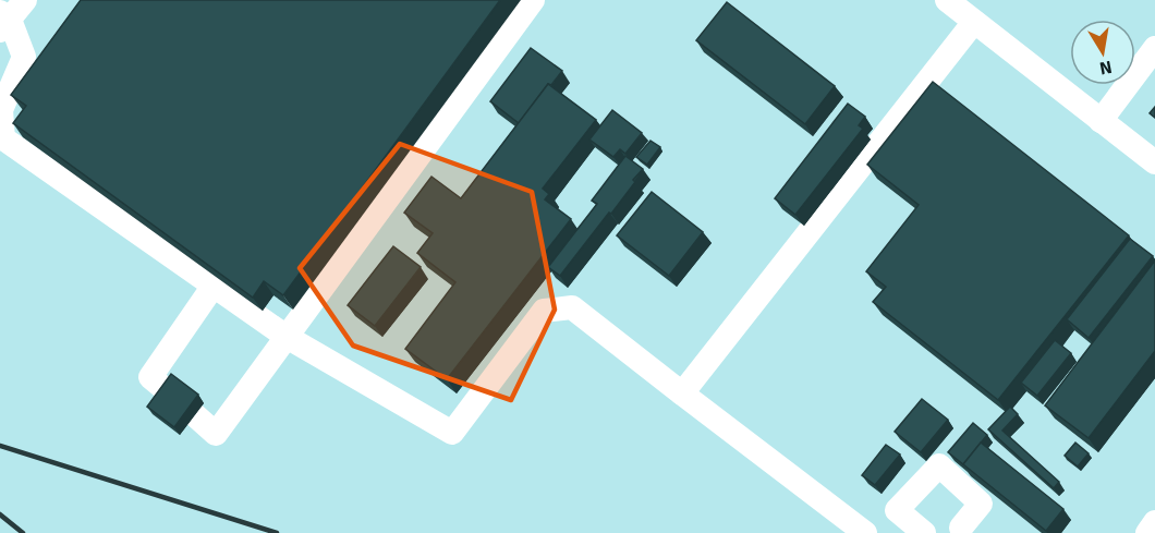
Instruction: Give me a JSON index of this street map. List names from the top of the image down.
{
  "north": "bottom"
}
